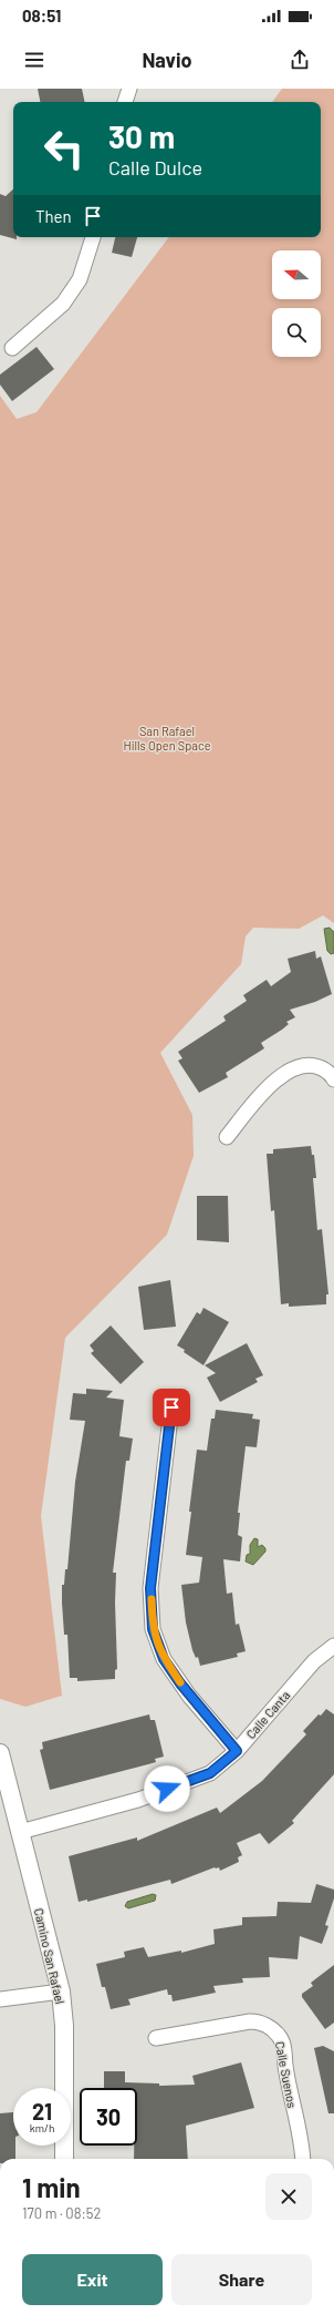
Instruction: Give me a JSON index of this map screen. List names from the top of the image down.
{
  "streets": {
    "street": ["Calle Canta", "Camino San Rafael", "Calle Suenos"]
  },
  "crossings": [
    ["Calle Canta", "Camino San Rafael"]
  ],
  "parks": ["San Rafael Hills Open Space"],
  "north": "left",
  "page": {
    "status": "08:51",
    "header": "Navio",
    "turn": ["30 m", "Calle Dulce"],
    "then": "Then",
    "speed": "21 km/h",
    "limit": "30",
    "heading": ["1 min", "170 m · 08:52"],
    "buttons": ["Exit", "Share"]
  }
}
